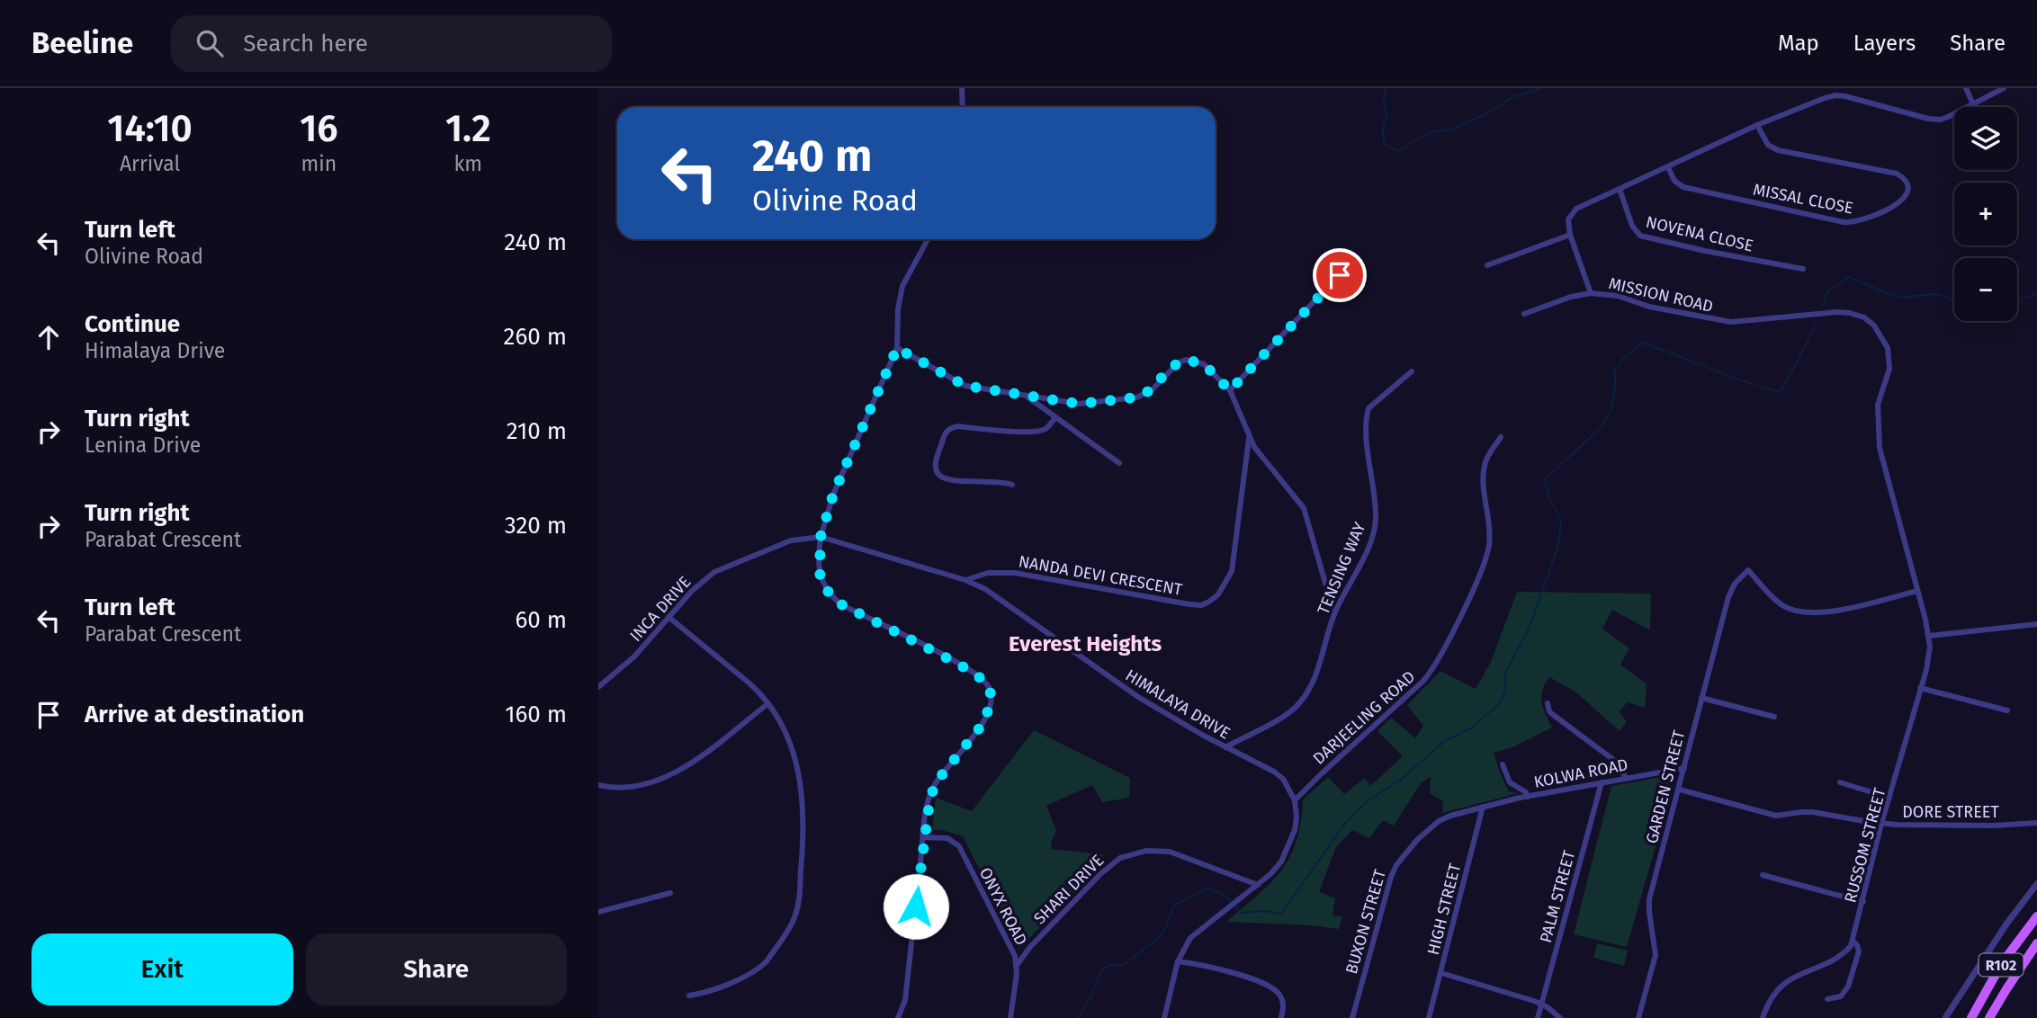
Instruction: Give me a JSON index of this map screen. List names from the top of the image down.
{
  "streets": {
    "main road": ["R102"],
    "street": [
      "MISSAL CLOSE",
      "NOVENA CLOSE",
      "MISSION ROAD",
      "TENSING WAY",
      "NANDA DEVI CRESCENT",
      "INCA DRIVE",
      "HIMALAYA DRIVE",
      "DARJEELING ROAD",
      "KOLWA ROAD",
      "GARDEN STREET",
      "DORE STREET",
      "RUSSOM STREET",
      "SHARI DRIVE",
      "PALM STREET",
      "ONYX ROAD",
      "HIGH STREET",
      "BUXON STREET"
    ]
  },
  "crossings": [
    ["MISSION ROAD", "GARDEN STREET"],
    ["MISSION ROAD", "RUSSOM STREET"],
    ["TENSING WAY", "HIMALAYA DRIVE"],
    ["NANDA DEVI CRESCENT", "HIMALAYA DRIVE"],
    ["INCA DRIVE", "HIMALAYA DRIVE"],
    ["HIMALAYA DRIVE", "DARJEELING ROAD"],
    ["KOLWA ROAD", "GARDEN STREET"],
    ["KOLWA ROAD", "PALM STREET"],
    ["KOLWA ROAD", "HIGH STREET"],
    ["KOLWA ROAD", "BUXON STREET"],
    ["GARDEN STREET", "DORE STREET"],
    ["DORE STREET", "RUSSOM STREET"],
    ["SHARI DRIVE", "ONYX ROAD"],
    ["HIGH STREET", "BUXON STREET"]
  ],
  "districts": ["Everest Heights"],
  "page": {
    "header": "Beeline",
    "search": "Search here",
    "nav": ["Map", "Layers", "Share"],
    "eta": [
      "14:10",
      "Arrival",
      "16",
      "min",
      "1.2",
      "km"
    ],
    "map_buttons": ["+", "−"],
    "turn": ["240 m", "Olivine Road"],
    "list": [
      {
        "name": "Turn left",
        "note": "Olivine Road",
        "value": "240 m"
      },
      {
        "name": "Continue",
        "note": "Himalaya Drive",
        "value": "260 m"
      },
      {
        "name": "Turn right",
        "note": "Lenina Drive",
        "value": "210 m"
      },
      {
        "name": "Turn right",
        "note": "Parabat Crescent",
        "value": "320 m"
      },
      {
        "name": "Turn left",
        "note": "Parabat Crescent",
        "value": "60 m"
      },
      {
        "name": "Arrive at destination",
        "value": "160 m"
      }
    ],
    "buttons": ["Exit", "Share"]
  }
}
